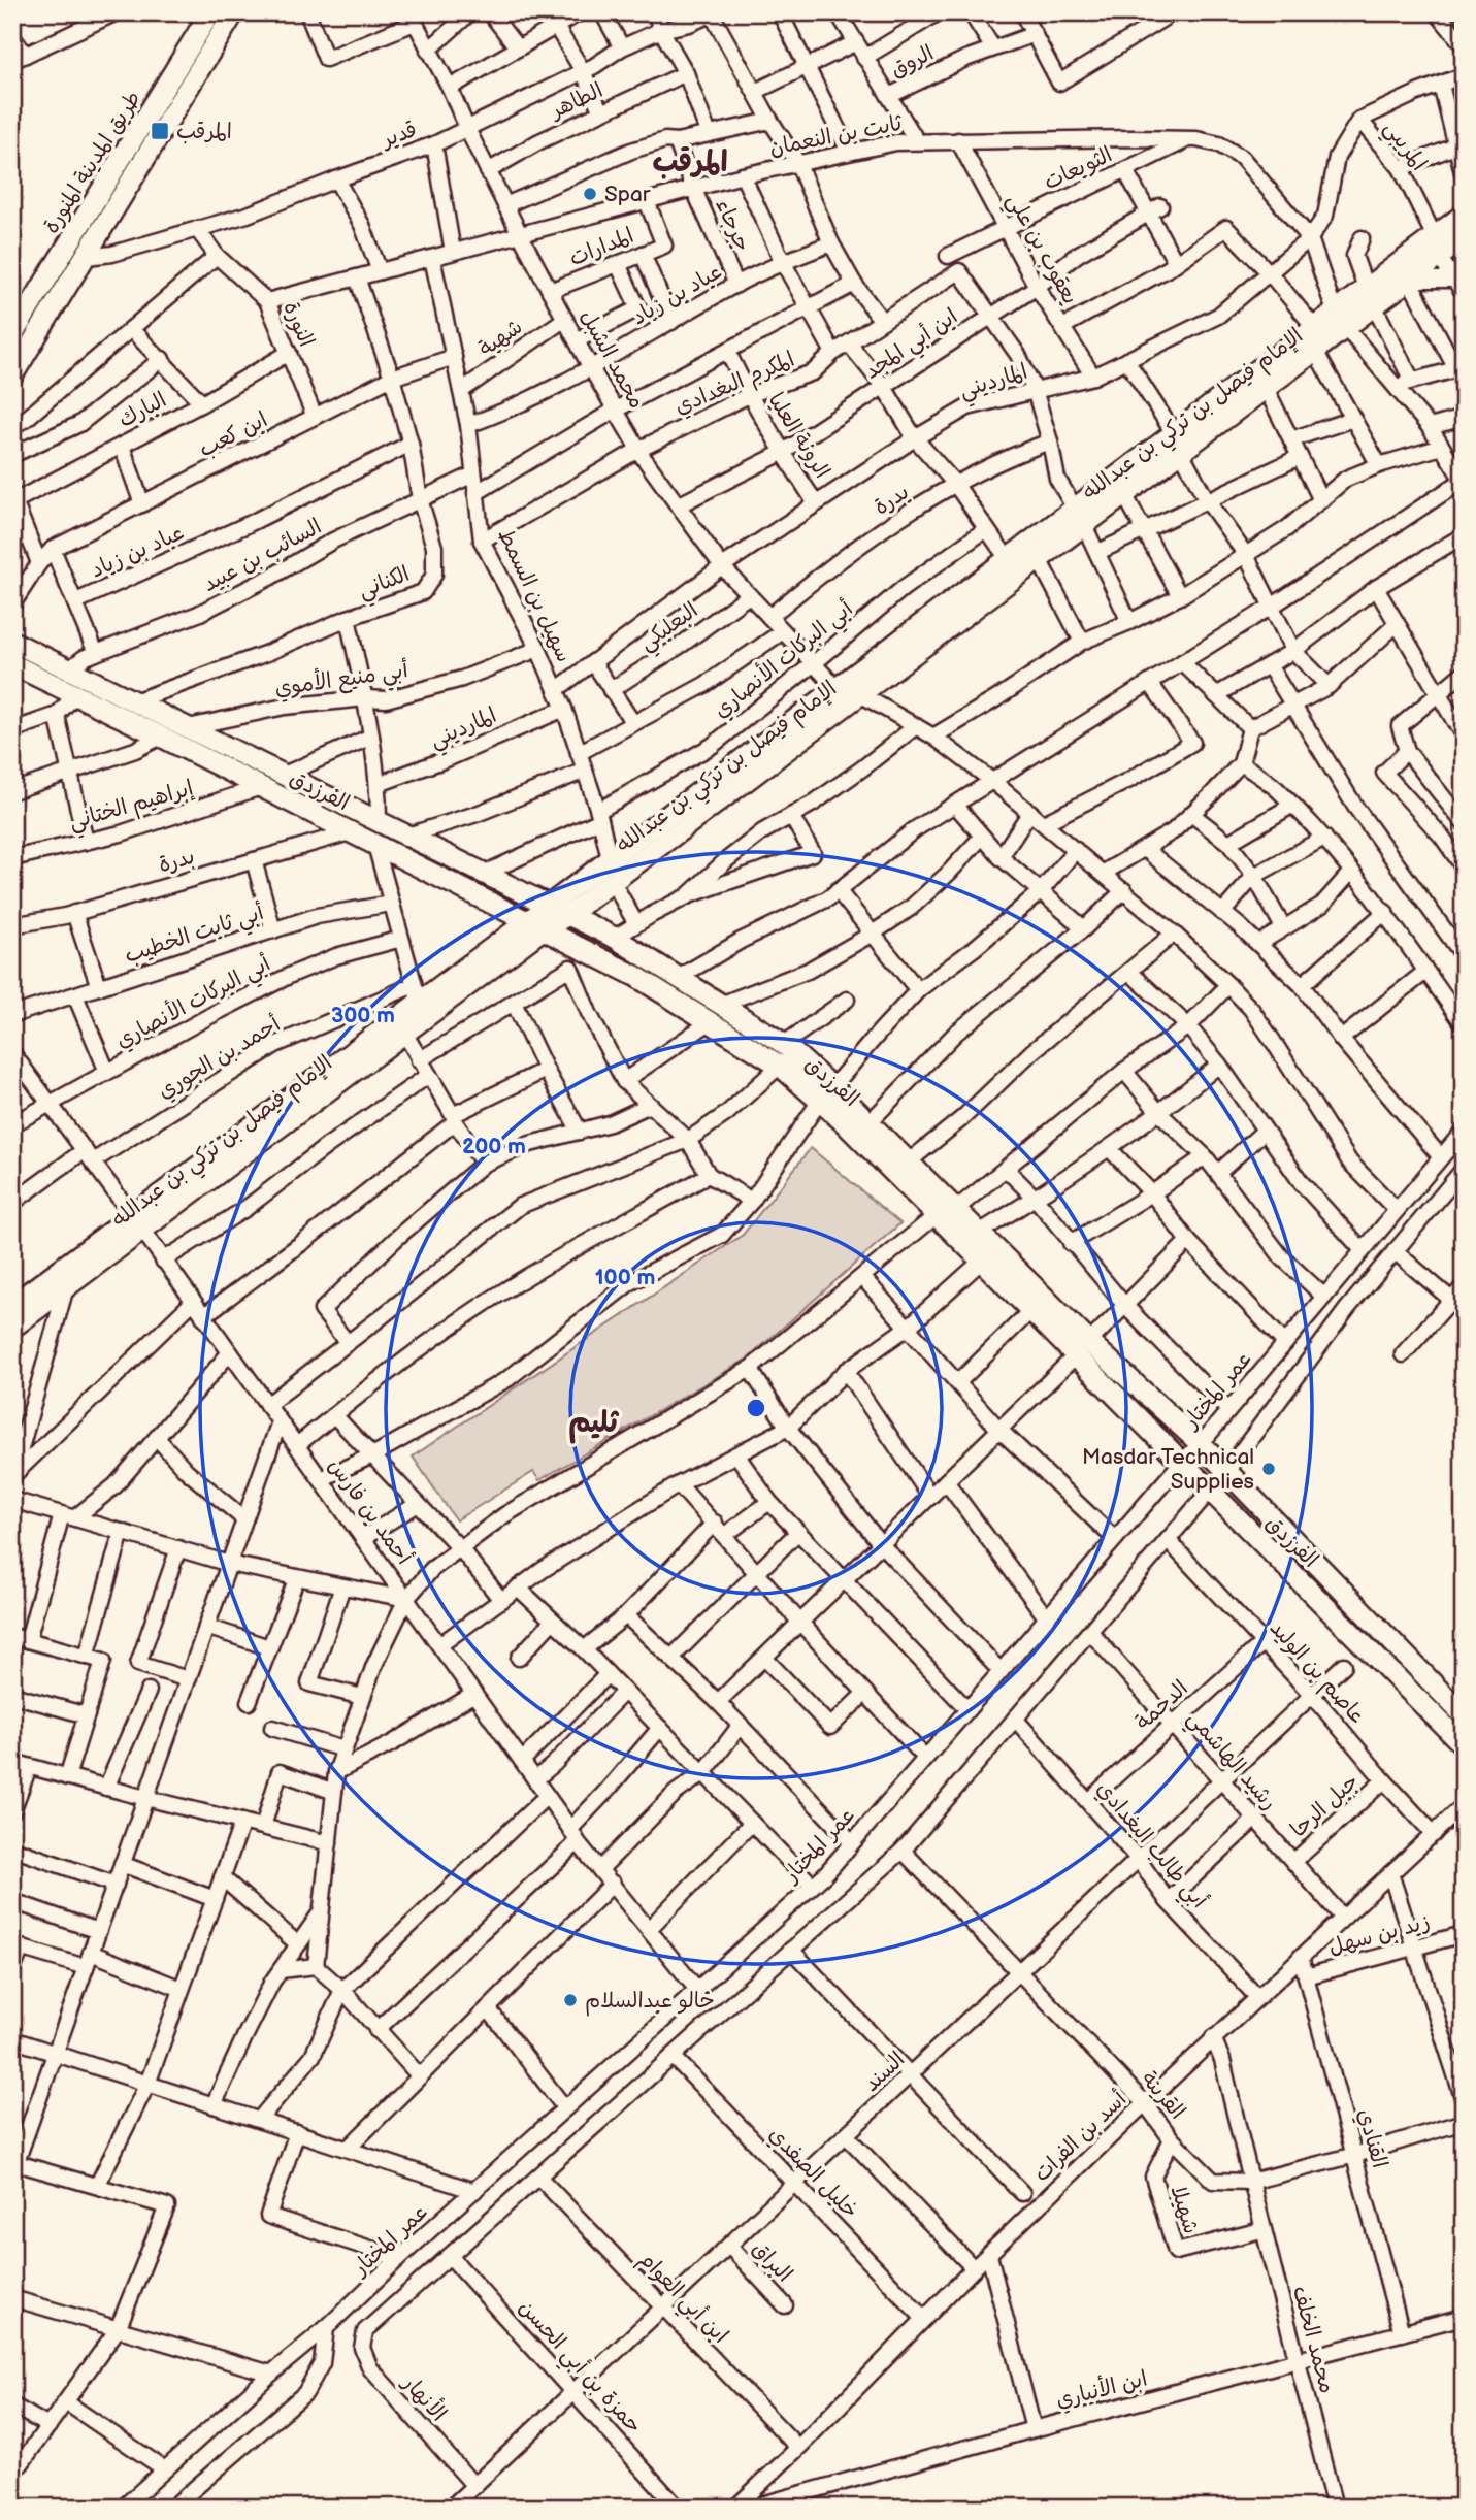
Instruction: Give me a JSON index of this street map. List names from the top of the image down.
{
  "streets": {
    "main road": ["طريق المدينة المنورة", "الإمام فيصل بن تركي بن عبدالله", "الفرزدق"],
    "street": [
      "الروق",
      "الطاهر",
      "قدير",
      "ثابت بن النعمان",
      "المريبي",
      "الثويعات",
      "جرجاء",
      "المدارات",
      "يعقوب بن علي",
      "عباد بن زياد",
      "النورة",
      "شهية",
      "ابن أبي المجد",
      "محمد الشبل",
      "المارديني",
      "المكرم البغدادي",
      "البارك",
      "ابن كعب",
      "الرونة العليا",
      "بدرة",
      "السائب بن عبيد",
      "الكناني",
      "سهيل بن السمط",
      "البعلبكي",
      "أبي البركات الأنصاري",
      "أبي منيع الأموي",
      "إبراهيم الختاني",
      "أبي ثابت الخطيب",
      "أحمد بن الجوري",
      "عمر المختار",
      "أحمد بن فارس",
      "عاصم بن الوليد",
      "الدحمة",
      "رشيد الهاشمي",
      "جبل الرحا",
      "أبي طالب البغدادي",
      "زيد بن سهل",
      "السند",
      "القرينة",
      "أسد بن الفرات",
      "القنادي",
      "خليل الصفدي",
      "شهيلا",
      "البراق",
      "ابن أبي العوام",
      "محمد الخلف",
      "حمزة بن أبي الحسن",
      "ابن الأنباري",
      "الأنهار"
    ]
  },
  "crossings": [
    ["الطاهر", "محمد الشبل"],
    ["قدير", "طريق المدينة المنورة"],
    ["قدير", "النورة"],
    ["قدير", "محمد الشبل"],
    ["ثابت بن النعمان", "الثويعات"],
    ["ثابت بن النعمان", "جرجاء"],
    ["ثابت بن النعمان", "المدارات"],
    ["ثابت بن النعمان", "يعقوب بن علي"],
    ["ثابت بن النعمان", "النورة"],
    ["ثابت بن النعمان", "محمد الشبل"],
    ["ثابت بن النعمان", "المارديني"],
    ["ثابت بن النعمان", "الإمام فيصل بن تركي بن عبدالله"],
    ["ثابت بن النعمان", "الكناني"],
    ["ثابت بن النعمان", "سهيل بن السمط"],
    ["المريبي", "المارديني"],
    ["المريبي", "الإمام فيصل بن تركي بن عبدالله"],
    ["الثويعات", "يعقوب بن علي"],
    ["جرجاء", "عباد بن زياد"],
    ["المدارات", "محمد الشبل"],
    ["يعقوب بن علي", "ابن أبي المجد"],
    ["يعقوب بن علي", "المارديني"],
    ["عباد بن زياد", "محمد الشبل"],
    ["عباد بن زياد", "الكناني"],
    ["عباد بن زياد", "سهيل بن السمط"],
    ["النورة", "البارك"],
    ["النورة", "ابن كعب"],
    ["شهية", "محمد الشبل"],
    ["شهية", "سهيل بن السمط"],
    ["ابن أبي المجد", "محمد الشبل"],
    ["ابن أبي المجد", "المكرم البغدادي"],
    ["ابن أبي المجد", "الرونة العليا"],
    ["محمد الشبل", "المارديني"],
    ["محمد الشبل", "المكرم البغدادي"],
    ["محمد الشبل", "الإمام فيصل بن تركي بن عبدالله"],
    ["محمد الشبل", "بدرة"],
    ["محمد الشبل", "البعلبكي"],
    ["محمد الشبل", "أبي البركات الأنصاري"],
    ["المارديني", "الرونة العليا"],
    ["المارديني", "سهيل بن السمط"],
    ["المكرم البغدادي", "الرونة العليا"],
    ["المكرم البغدادي", "سهيل بن السمط"],
    ["الإمام فيصل بن تركي بن عبدالله", "سهيل بن السمط"],
    ["الإمام فيصل بن تركي بن عبدالله", "الفرزدق"],
    ["الإمام فيصل بن تركي بن عبدالله", "أحمد بن الجوري"],
    ["الإمام فيصل بن تركي بن عبدالله", "أحمد بن فارس"],
    ["ابن كعب", "الكناني"],
    ["ابن كعب", "سهيل بن السمط"],
    ["بدرة", "الفرزدق"],
    ["السائب بن عبيد", "الكناني"],
    ["السائب بن عبيد", "سهيل بن السمط"],
    ["السائب بن عبيد", "الفرزدق"],
    ["الكناني", "الفرزدق"],
    ["سهيل بن السمط", "أبي البركات الأنصاري"],
    ["سهيل بن السمط", "أبي منيع الأموي"],
    ["أبي البركات الأنصاري", "الفرزدق"],
    ["أبي البركات الأنصاري", "أحمد بن فارس"],
    ["أبي منيع الأموي", "الفرزدق"],
    ["الفرزدق", "إبراهيم الختاني"],
    ["الفرزدق", "عمر المختار"],
    ["أحمد بن الجوري", "أحمد بن فارس"],
    ["عمر المختار", "أحمد بن فارس"],
    ["عاصم بن الوليد", "الدحمة"],
    ["عاصم بن الوليد", "جبل الرحا"],
    ["عاصم بن الوليد", "السند"],
    ["عاصم بن الوليد", "أسد بن الفرات"],
    ["الدحمة", "رشيد الهاشمي"],
    ["الدحمة", "أبي طالب البغدادي"],
    ["رشيد الهاشمي", "جبل الرحا"],
    ["رشيد الهاشمي", "السند"],
    ["رشيد الهاشمي", "أسد بن الفرات"],
    ["أبي طالب البغدادي", "السند"],
    ["أبي طالب البغدادي", "أسد بن الفرات"],
    ["زيد بن سهل", "القنادي"],
    ["السند", "القرينة"],
    ["السند", "خليل الصفدي"],
    ["السند", "البراق"],
    ["السند", "ابن أبي العوام"],
    ["السند", "حمزة بن أبي الحسن"],
    ["السند", "الأنهار"],
    ["القرينة", "أسد بن الفرات"],
    ["القرينة", "القنادي"],
    ["القرينة", "شهيلا"],
    ["القرينة", "محمد الخلف"],
    ["أسد بن الفرات", "القنادي"],
    ["أسد بن الفرات", "خليل الصفدي"],
    ["أسد بن الفرات", "ابن أبي العوام"],
    ["أسد بن الفرات", "محمد الخلف"],
    ["القنادي", "ابن الأنباري"],
    ["شهيلا", "محمد الخلف"],
    ["محمد الخلف", "ابن الأنباري"],
    ["حمزة بن أبي الحسن", "الأنهار"]
  ],
  "districts": ["المرقب", "ثليم"],
  "places": {
    "transit": ["المرقب"],
    "other": ["Spar", "Masdar Technical Supplies", "خالو عبدالسلام"]
  },
  "rings": ["300 m", "200 m", "100 m"]
}
